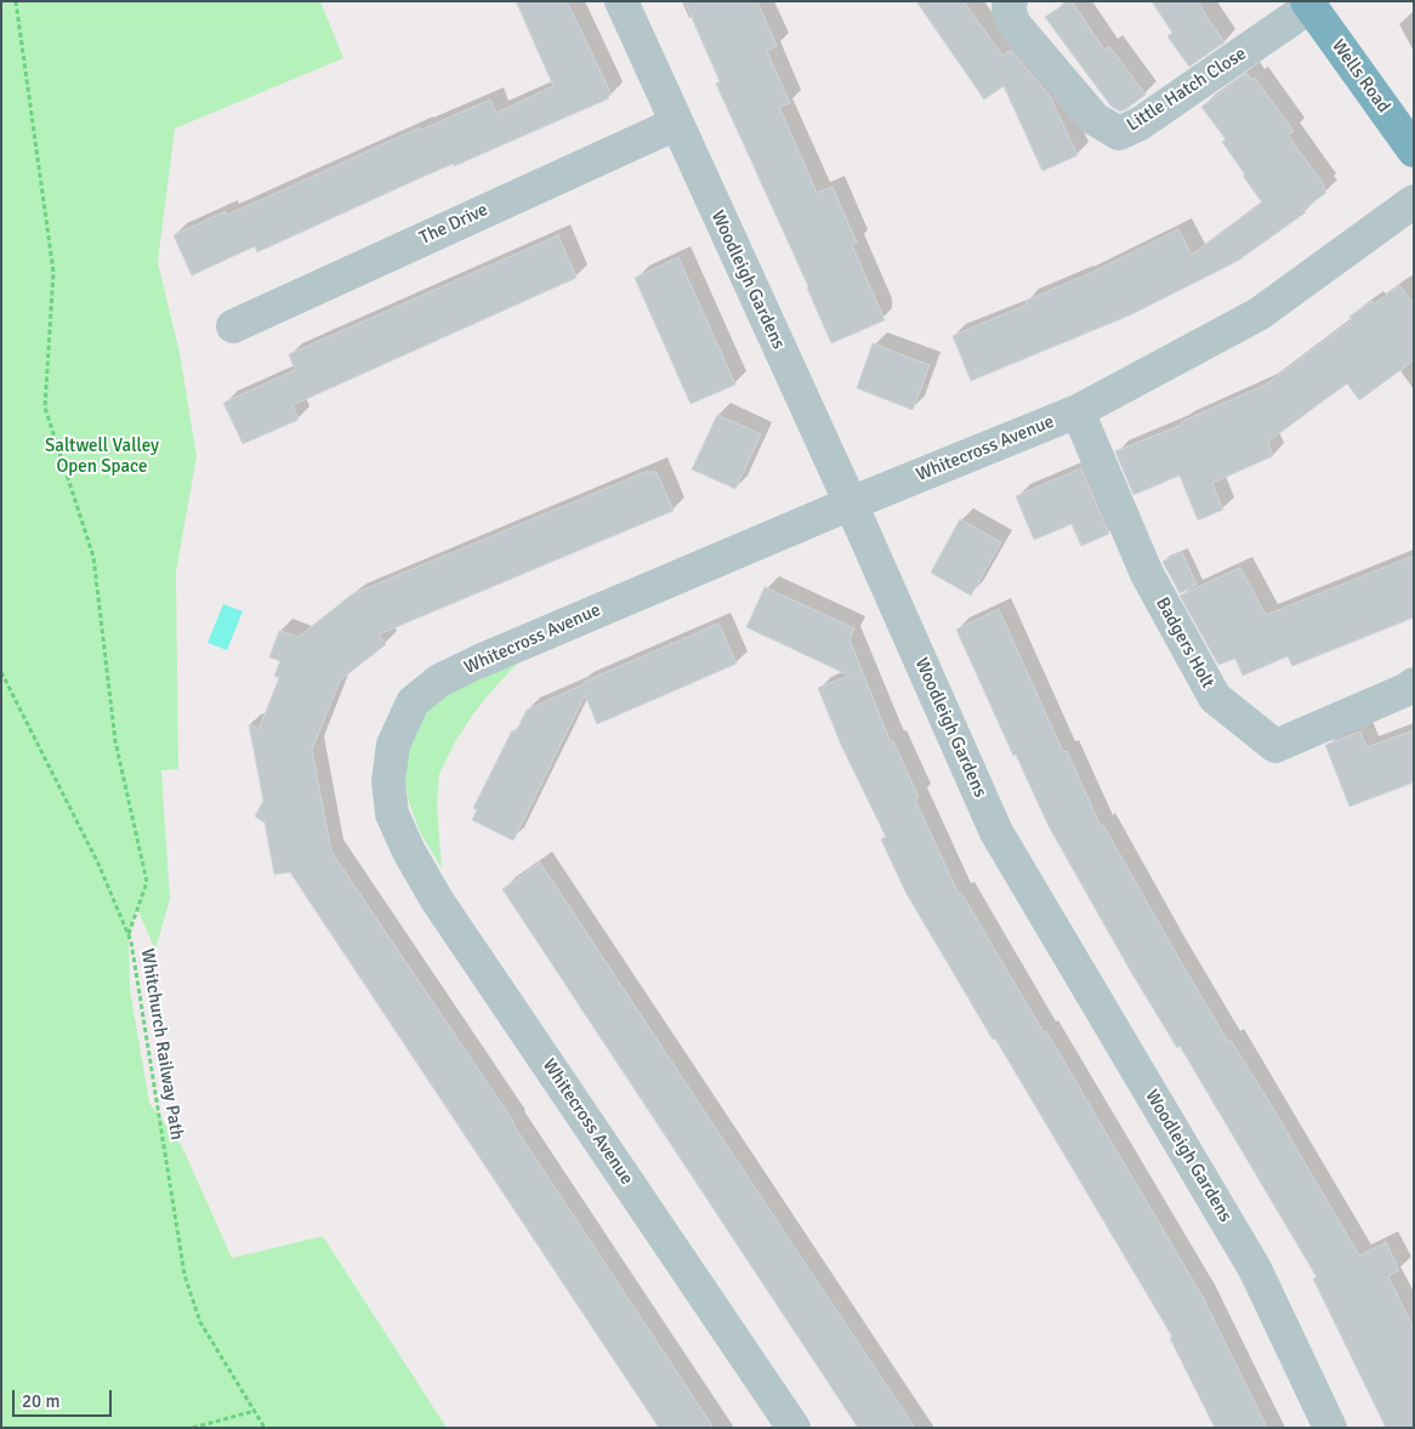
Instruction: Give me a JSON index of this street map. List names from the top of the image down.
{
  "streets": {
    "highway": ["Wells Road"],
    "street": [
      "Little Hatch Close",
      "The Drive",
      "Woodleigh Gardens",
      "Whitecross Avenue",
      "Badgers Holt"
    ],
    "path": ["Whitchurch Railway Path"]
  },
  "crossings": [
    ["Wells Road", "Little Hatch Close"],
    ["The Drive", "Woodleigh Gardens"],
    ["Woodleigh Gardens", "Whitecross Avenue"],
    ["Whitecross Avenue", "Badgers Holt"]
  ],
  "parks": ["Saltwell Valley Open Space"],
  "scale_bar": "20 m"
}
